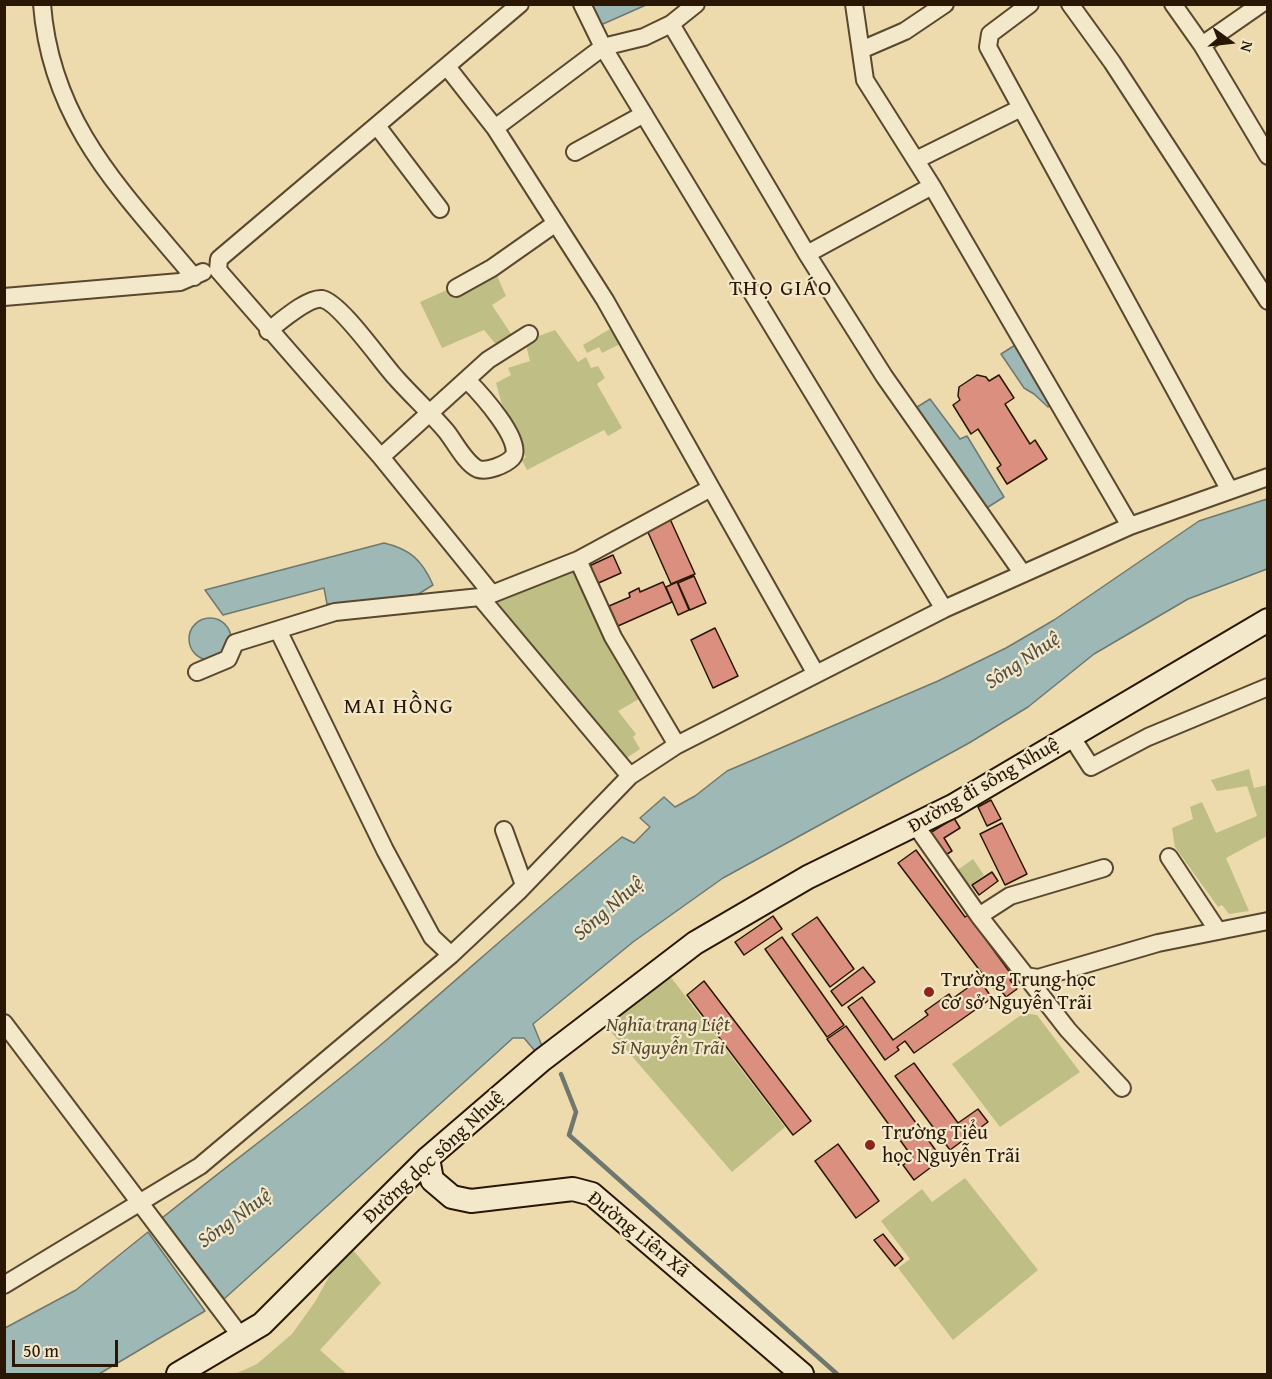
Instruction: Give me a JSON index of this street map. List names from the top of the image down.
{
  "streets": {
    "street": ["Đường đi sông Nhuệ", "Đường dọc sông Nhuệ", "Đường Liên Xã"]
  },
  "crossings": [
    ["Đường đi sông Nhuệ", "Đường dọc sông Nhuệ"],
    ["Đường dọc sông Nhuệ", "Đường Liên Xã"]
  ],
  "districts": ["THỌ GIÁO", "MAI HỒNG"],
  "water": ["Sông Nhuệ"],
  "parks": ["Nghĩa trang Liệt Sĩ Nguyễn Trãi"],
  "places": ["Trường Trung học cơ sở Nguyễn Trãi", "Trường Tiểu học Nguyễn Trãi"],
  "scale_bar": "50 m",
  "north": "right"
}
